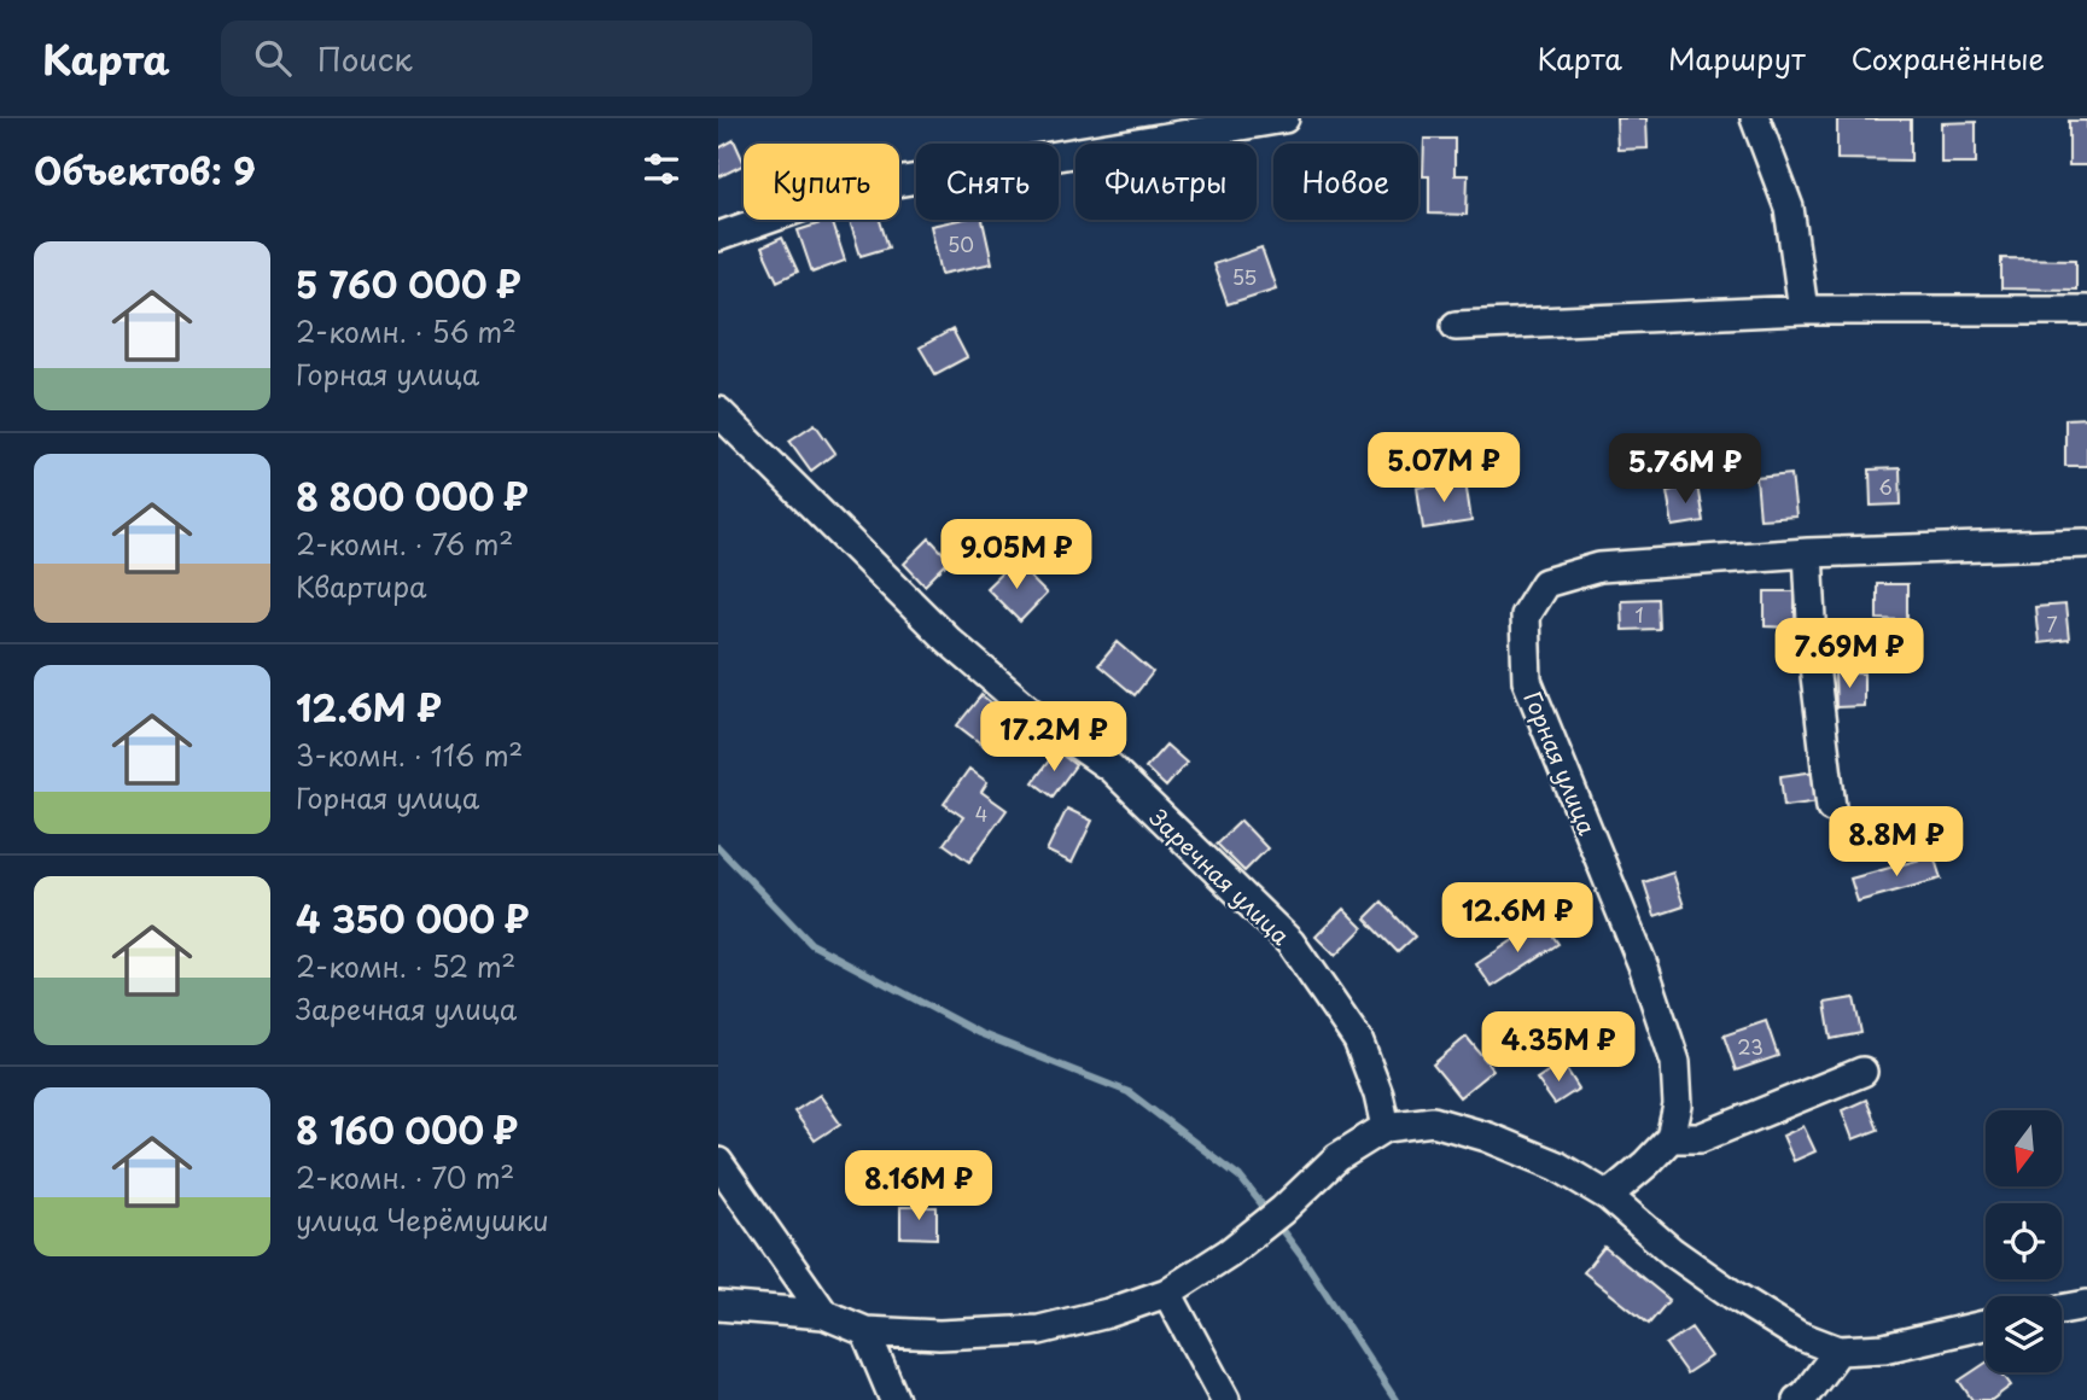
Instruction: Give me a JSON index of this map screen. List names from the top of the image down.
{
  "streets": {
    "street": ["Горная улица", "Заречная улица"]
  },
  "house_numbers": [
    "50",
    "55",
    "6",
    "1",
    "7",
    "4",
    "23"
  ],
  "north": "bottom",
  "page": {
    "header": "Карта",
    "search": "Поиск",
    "nav": ["Карта", "Маршрут", "Сохранённые"],
    "heading": "Объектов: 9",
    "chip": [
      "Купить",
      "Снять",
      "Фильтры",
      "Новое"
    ],
    "list": [
      {
        "name": "5 760 000 ₽",
        "note": "2-комн. · 56 m² · Горная улица"
      },
      {
        "name": "8 800 000 ₽",
        "note": "2-комн. · 76 m² · Квартира"
      },
      {
        "name": "12.6M ₽",
        "note": "3-комн. · 116 m² · Горная улица"
      },
      {
        "name": "4 350 000 ₽",
        "note": "2-комн. · 52 m² · Заречная улица"
      },
      {
        "name": "8 160 000 ₽",
        "note": "2-комн. · 70 m² · улица Черёмушки"
      }
    ],
    "price": [
      "5.07M ₽",
      "5.76M ₽",
      "9.05M ₽",
      "7.69M ₽",
      "17.2M ₽",
      "8.8M ₽",
      "12.6M ₽",
      "4.35M ₽",
      "8.16M ₽"
    ]
  }
}
